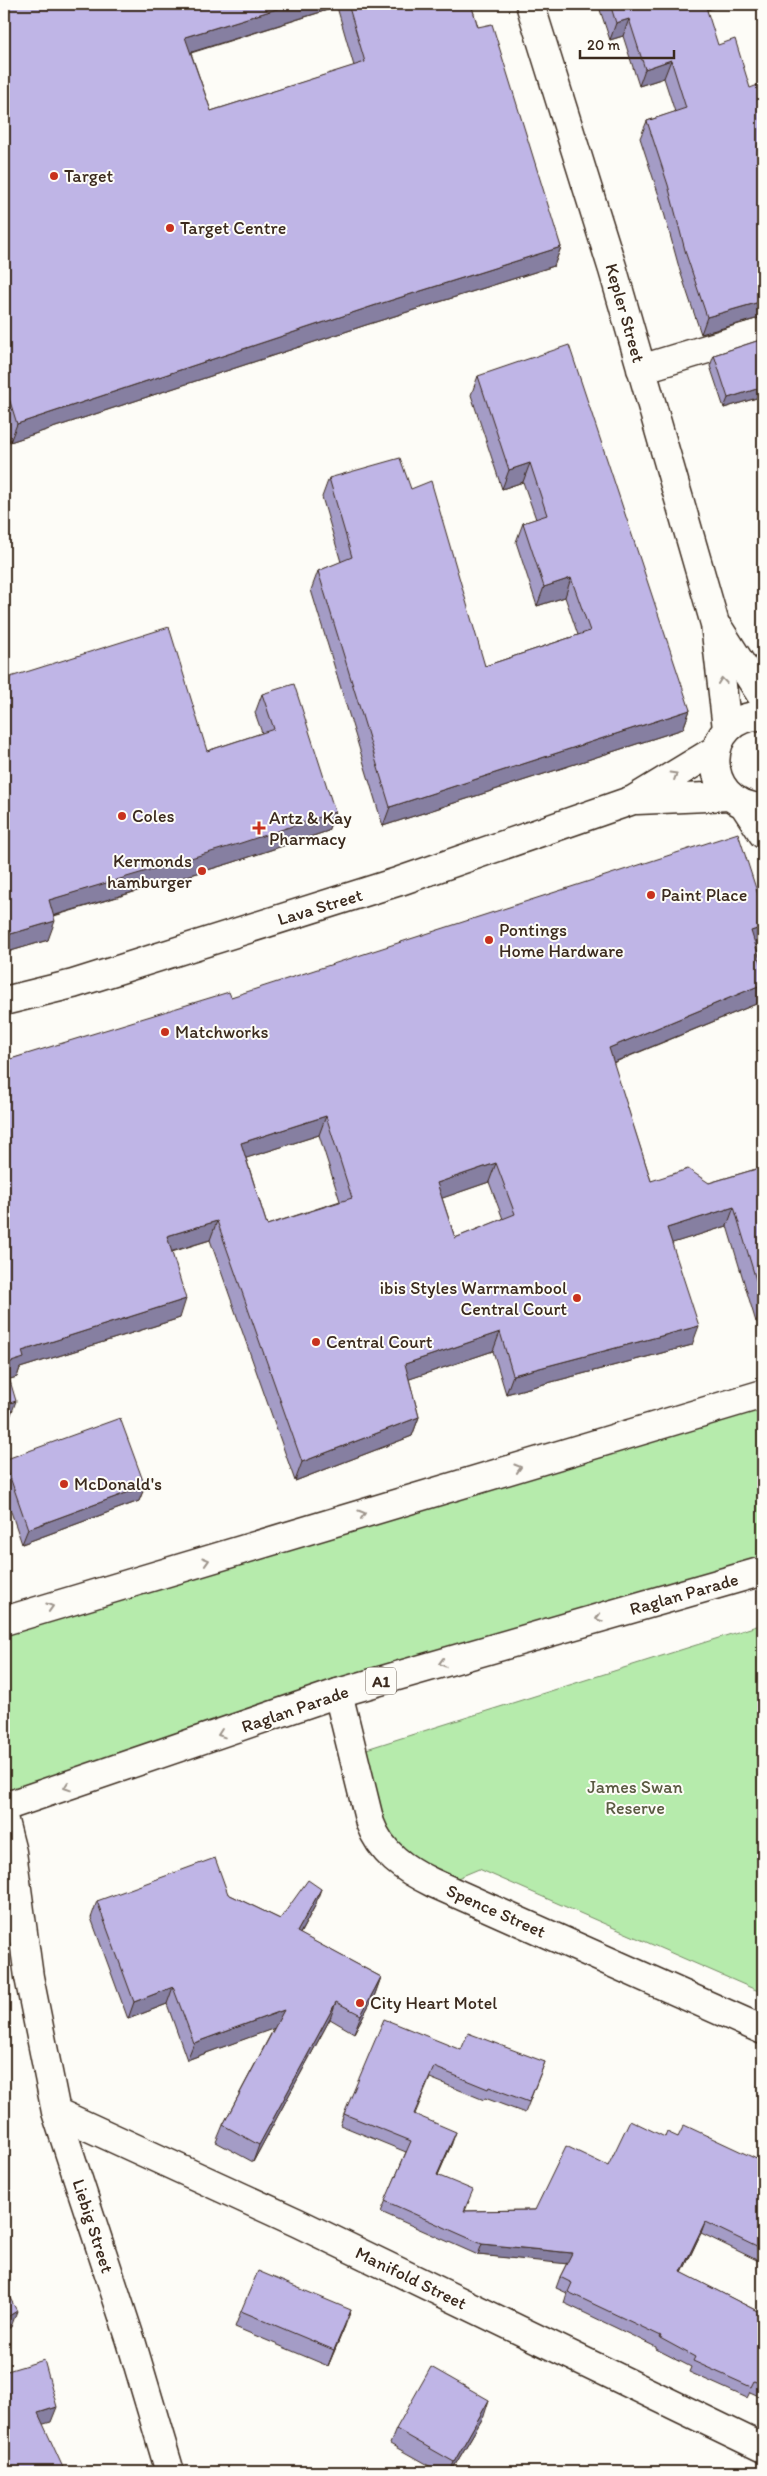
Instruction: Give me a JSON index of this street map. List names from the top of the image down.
{
  "streets": {
    "main road": [
      "Kepler Street",
      "Lava Street",
      "Raglan Parade",
      "A1",
      "Spence Street",
      "Liebig Street",
      "Manifold Street"
    ]
  },
  "crossings": [
    ["Kepler Street", "Lava Street"],
    ["Raglan Parade", "Spence Street"],
    ["Liebig Street", "Manifold Street"]
  ],
  "parks": ["James Swan Reserve"],
  "places": {
    "other": [
      "Target",
      "Target Centre",
      "Coles",
      "Kermonds hamburger",
      "Paint Place",
      "Pontings Home Hardware",
      "Matchworks",
      "ibis Styles Warrnambool Central Court",
      "Central Court",
      "McDonald's",
      "City Heart Motel"
    ],
    "health": ["Artz & Kay Pharmacy"]
  },
  "scale_bar": "20 m"
}
